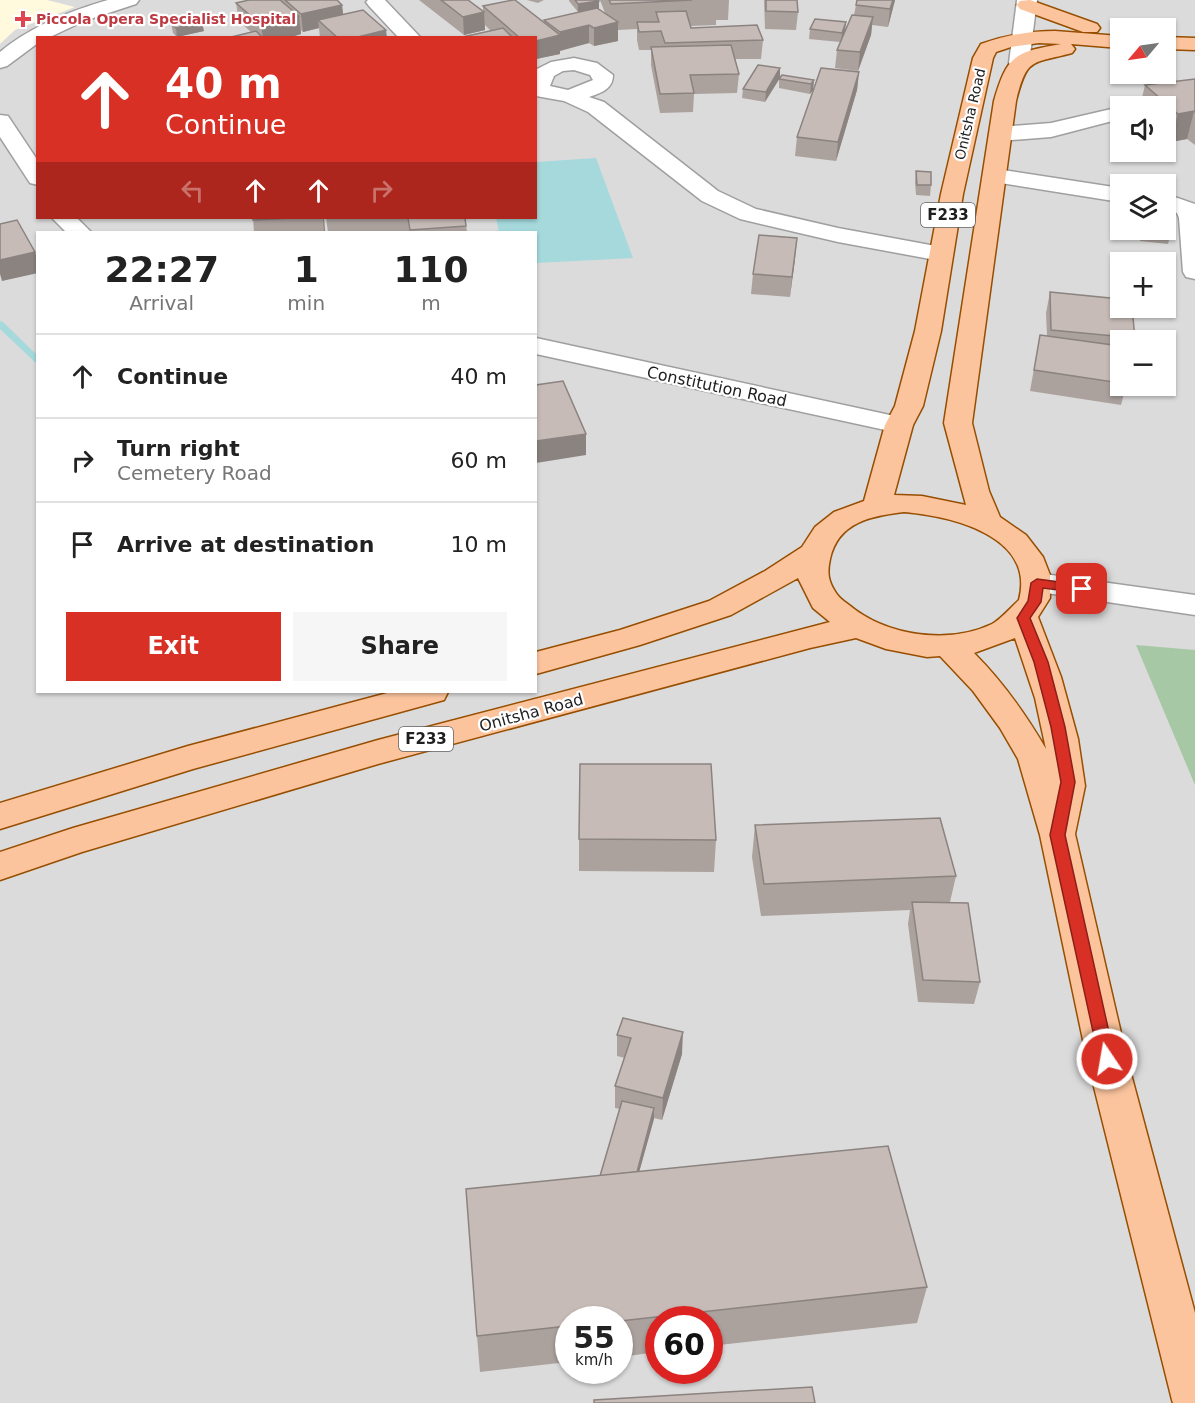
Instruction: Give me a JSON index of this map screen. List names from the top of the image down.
{
  "streets": {
    "main road": ["Onitsha Road", "F233"],
    "street": ["Constitution Road"]
  },
  "crossings": [
    ["Onitsha Road", "Constitution Road"]
  ],
  "places": {
    "health": ["Piccola Opera Specialist Hospital"]
  },
  "north": "bottom left",
  "page": {
    "map_buttons": ["+", "−"],
    "turn": ["40 m", "Continue"],
    "eta": [
      "22:27",
      "Arrival",
      "1",
      "min",
      "110",
      "m"
    ],
    "list": [
      {
        "name": "Continue",
        "value": "40 m"
      },
      {
        "name": "Turn right",
        "note": "Cemetery Road",
        "value": "60 m"
      },
      {
        "name": "Arrive at destination",
        "value": "10 m"
      }
    ],
    "buttons": ["Exit", "Share"],
    "speed": "55 km/h",
    "limit": "60"
  }
}
